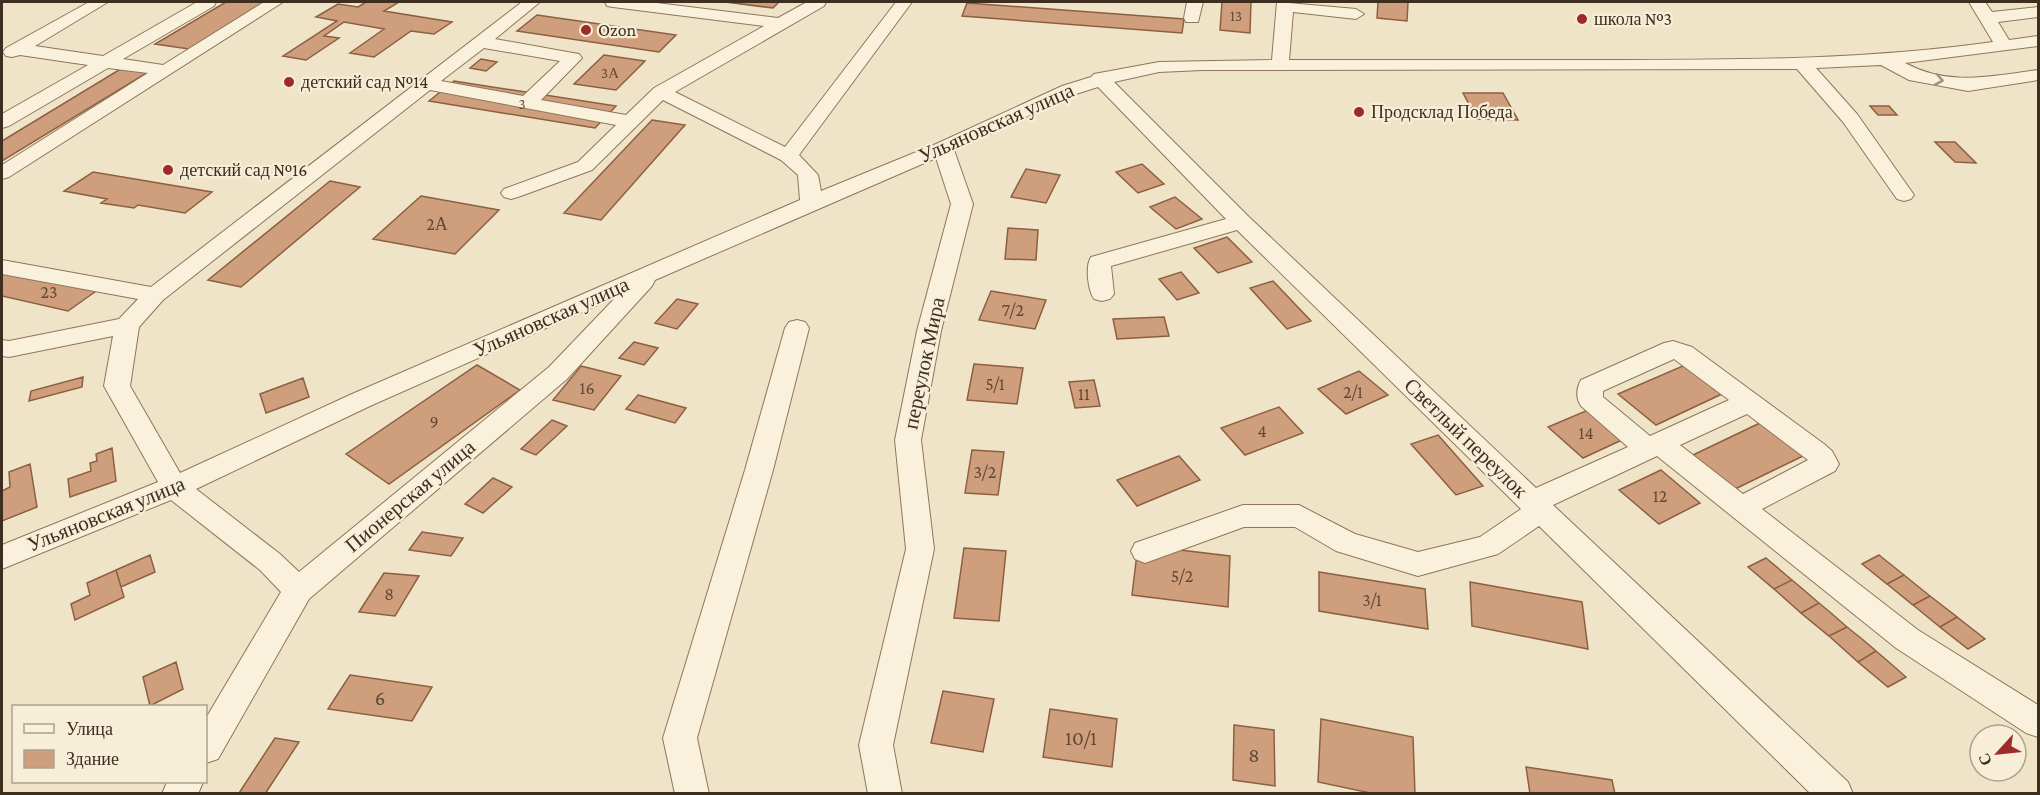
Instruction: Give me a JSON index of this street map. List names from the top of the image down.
{
  "streets": {
    "street": [
      "Ульяновская улица",
      "переулок Мира",
      "Светлый переулок",
      "Пионерская улица"
    ]
  },
  "crossings": [
    ["Ульяновская улица", "переулок Мира"],
    ["Ульяновская улица", "Светлый переулок"],
    ["Ульяновская улица", "Пионерская улица"]
  ],
  "places": [
    "школа №3",
    "Ozon",
    "детский сад №14",
    "Продсклад Победа",
    "детский сад №16"
  ],
  "house_numbers": [
    "13",
    "3А",
    "3",
    "2А",
    "23",
    "7/2",
    "5/1",
    "16",
    "2/1",
    "11",
    "9",
    "4",
    "14",
    "3/2",
    "12",
    "5/2",
    "8",
    "3/1",
    "6",
    "10/1",
    "8"
  ],
  "legend": ["Улица", "Здание"],
  "north": "bottom left"
}
